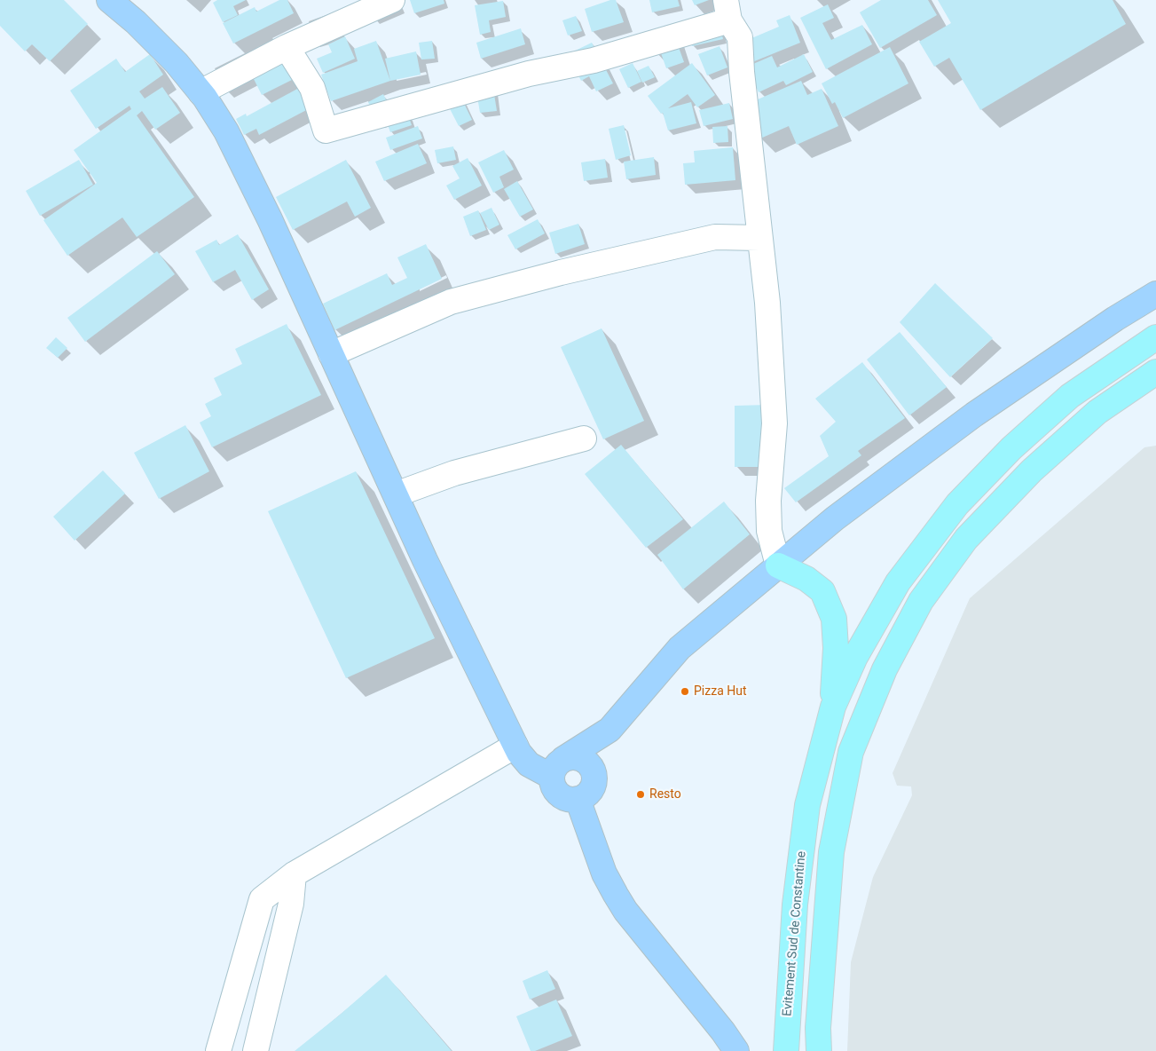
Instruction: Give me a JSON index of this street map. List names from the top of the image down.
{
  "streets": {
    "highway": ["Evitement Sud de Constantine"]
  },
  "places": ["Pizza Hut", "Resto"]
}
